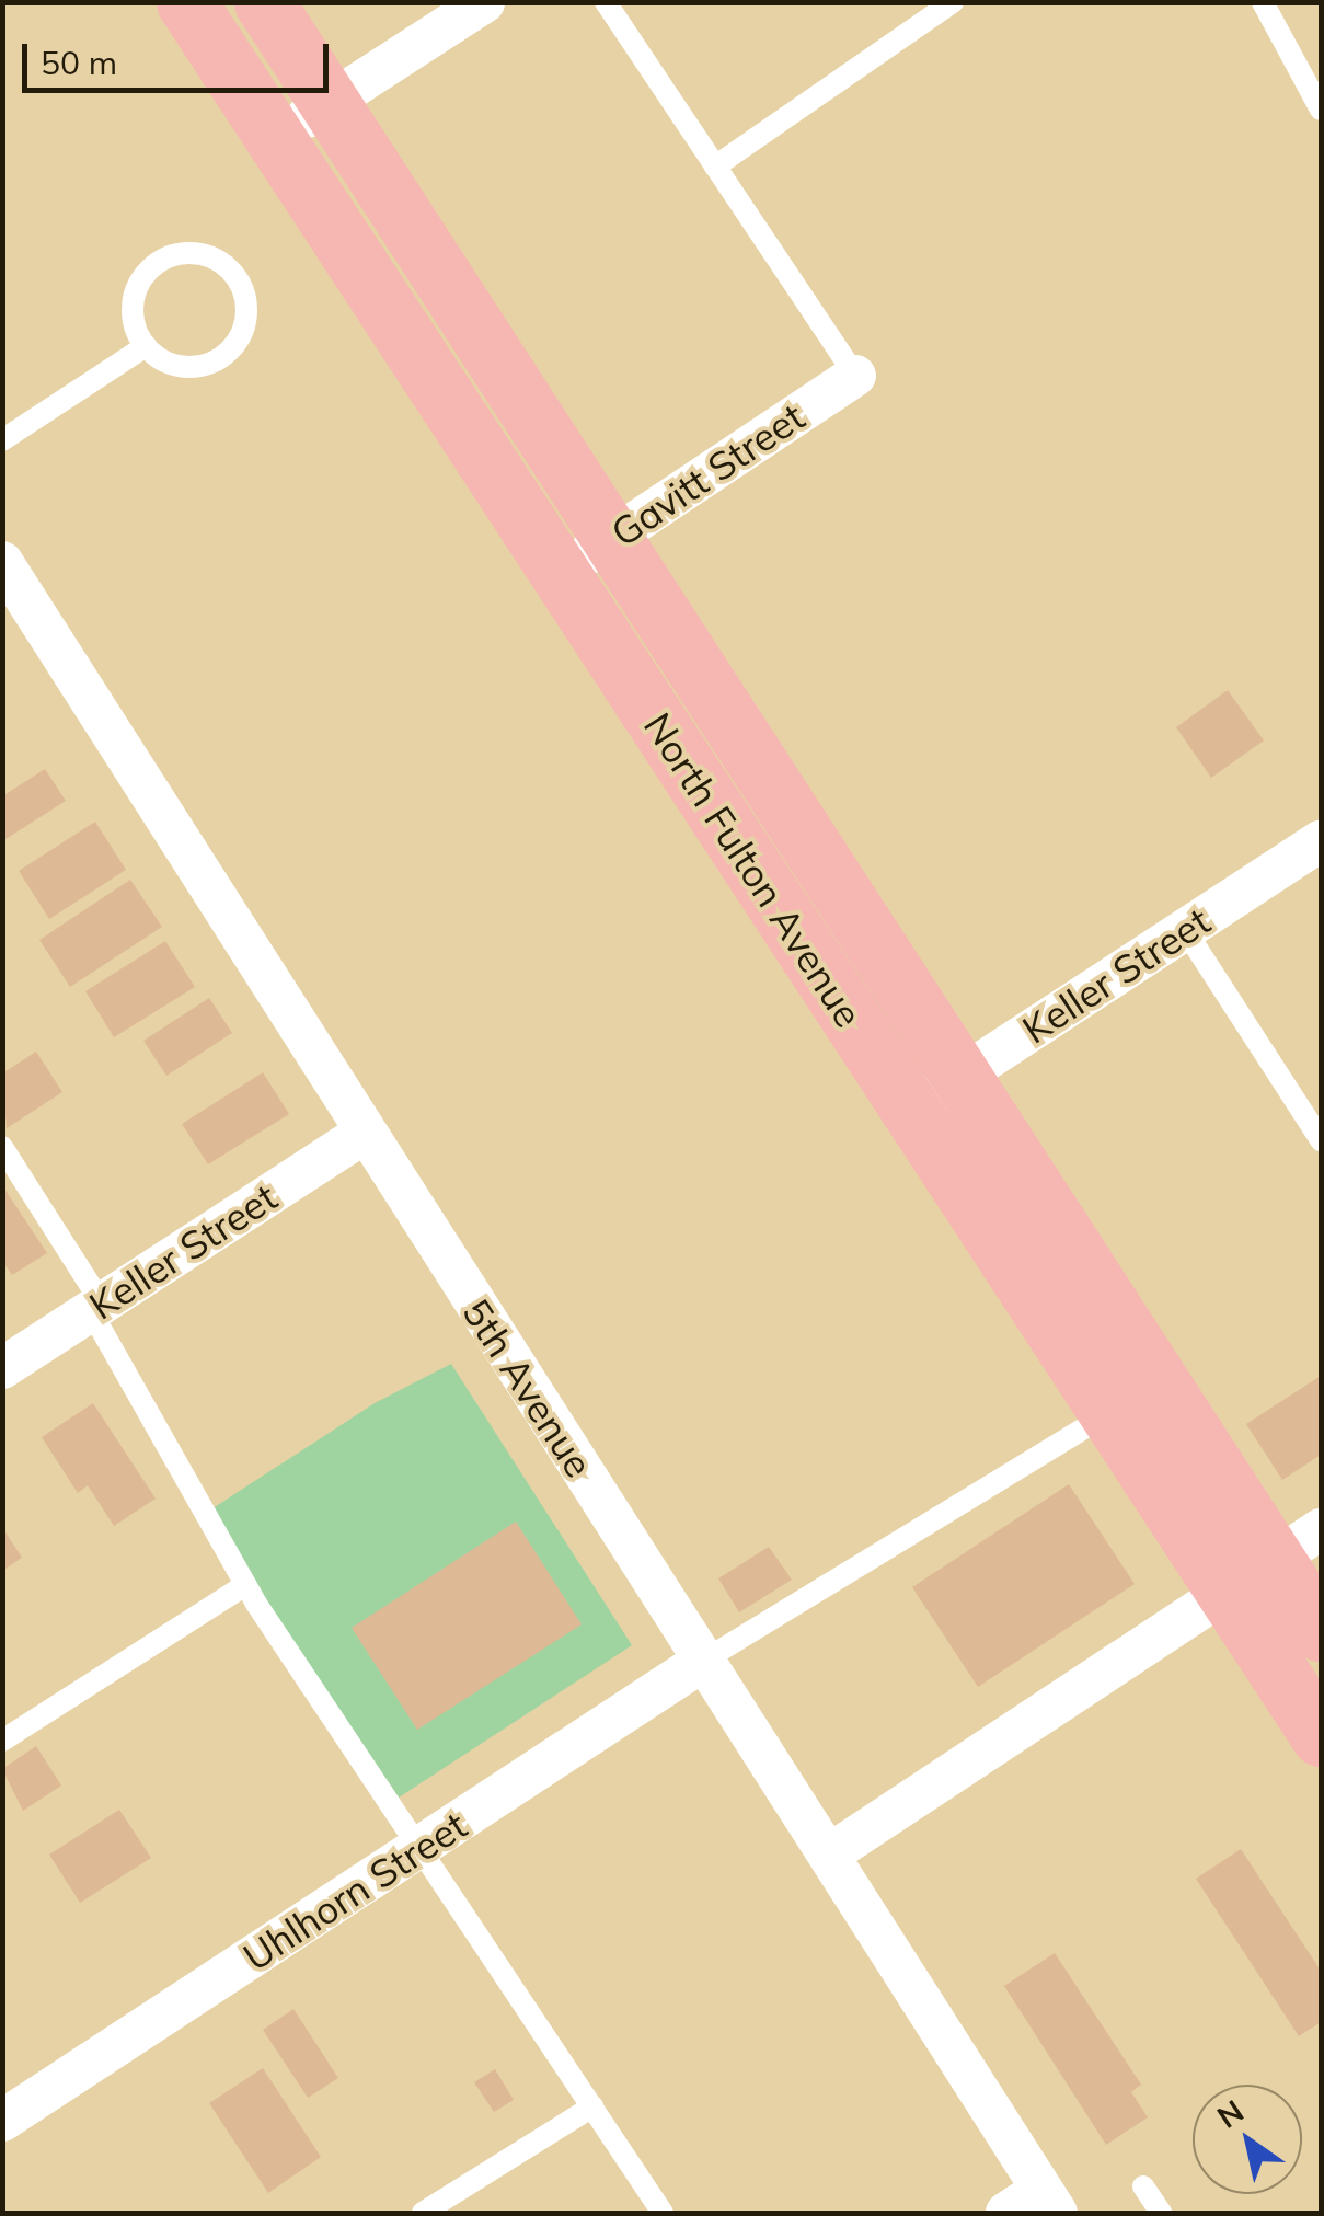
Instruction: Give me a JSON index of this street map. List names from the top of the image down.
{
  "streets": {
    "main road": ["North Fulton Avenue"],
    "street": [
      "Gavitt Street",
      "Keller Street",
      "5th Avenue",
      "Uhlhorn Street"
    ]
  },
  "crossings": [
    ["Gavitt Street", "North Fulton Avenue"],
    ["North Fulton Avenue", "Keller Street"],
    ["Keller Street", "5th Avenue"],
    ["5th Avenue", "Uhlhorn Street"]
  ],
  "scale_bar": "50 m",
  "north": "top left"
}
